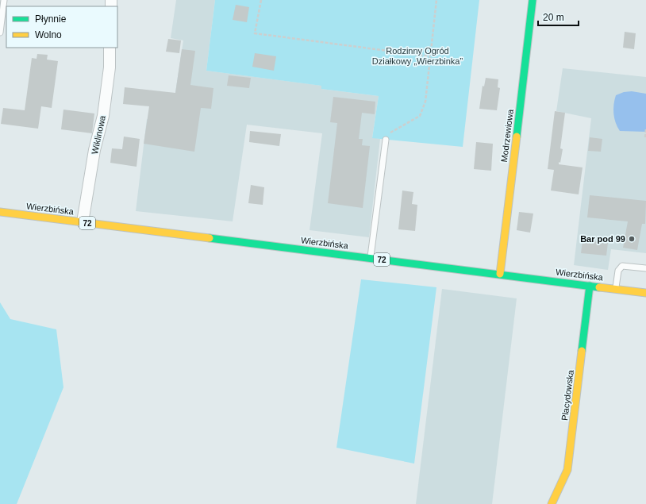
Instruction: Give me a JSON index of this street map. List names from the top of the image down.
{
  "streets": {
    "main road": [
      "Modrzewiowa",
      "Wierzbińska",
      "72",
      "Placydowska"
    ],
    "street": ["Wiklinowa"]
  },
  "crossings": [
    ["Wiklinowa", "Wierzbińska"],
    ["Modrzewiowa", "Wierzbińska"],
    ["Wierzbińska", "Placydowska"]
  ],
  "parks": ["Rodzinny Ogród Działkowy „Wierzbinka”"],
  "places": ["Bar pod 99"],
  "legend": ["Płynnie", "Wolno"],
  "scale_bar": "20 m"
}
